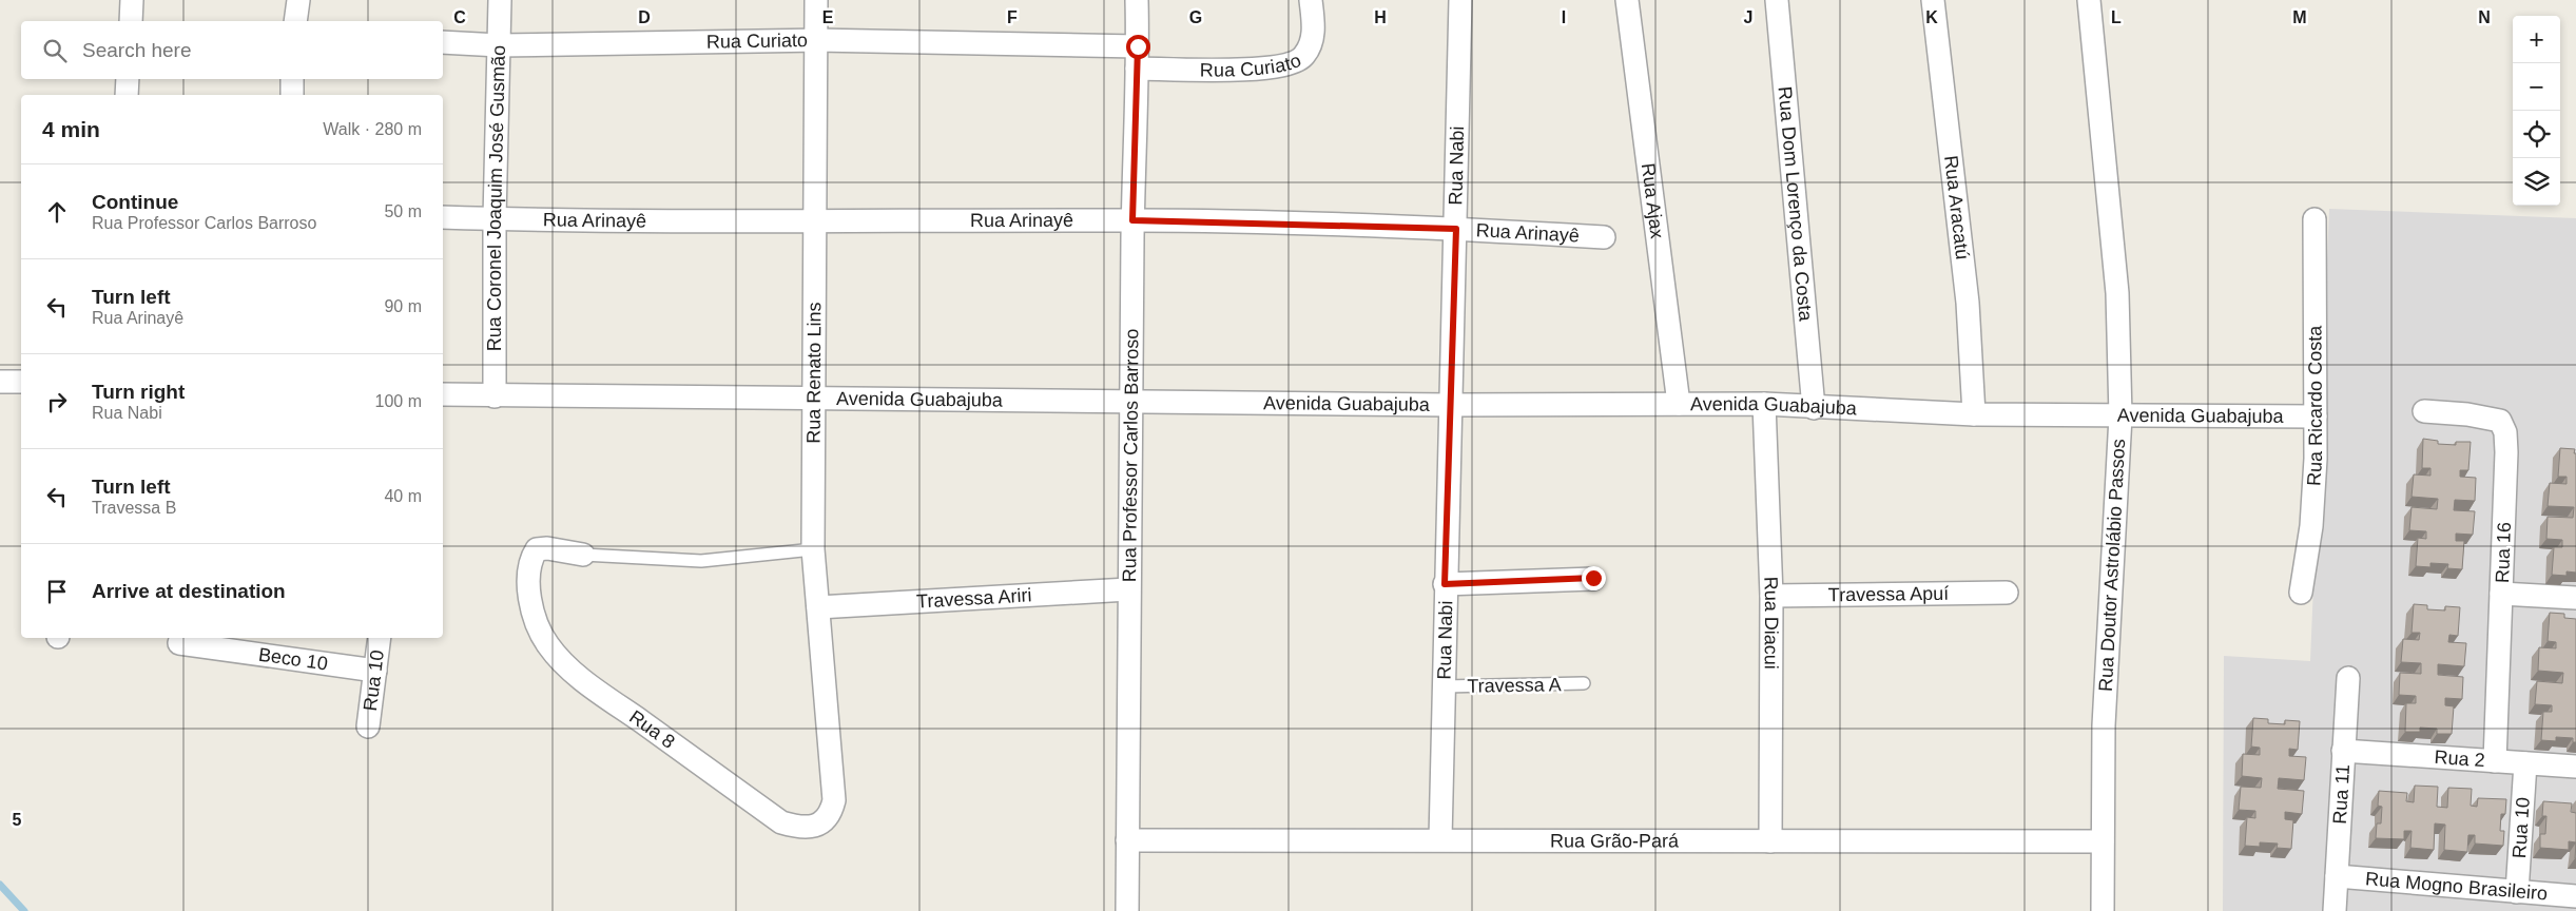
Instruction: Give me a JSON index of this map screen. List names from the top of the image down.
{
  "streets": {
    "street": [
      "Rua Curiato",
      "Rua Nabi",
      "Rua Coronel Joaquim José Gusmão",
      "Rua Ajax",
      "Rua Dom Lorenço da Costa",
      "Rua Aracatú",
      "Rua Arinayê",
      "Rua Renato Lins",
      "Avenida Guabajuba",
      "Rua Ricardo Costa",
      "Rua Professor Carlos Barroso",
      "Rua 16",
      "Rua Doutor Astrolábio Passos",
      "Travessa Apuí",
      "Travessa Ariri",
      "Rua Diacui",
      "Beco 10",
      "Rua 10",
      "Rua 8",
      "Rua 2",
      "Rua 11",
      "Rua Grão-Pará",
      "Rua Mogno Brasileiro"
    ],
    "lane": ["Travessa A"]
  },
  "crossings": [
    ["Rua Curiato", "Rua Coronel Joaquim José Gusmão"],
    ["Rua Curiato", "Rua Renato Lins"],
    ["Rua Curiato", "Rua Professor Carlos Barroso"],
    ["Rua Nabi", "Rua Arinayê"],
    ["Rua Nabi", "Avenida Guabajuba"],
    ["Rua Nabi", "Travessa A"],
    ["Rua Nabi", "Rua Grão-Pará"],
    ["Rua Coronel Joaquim José Gusmão", "Rua Arinayê"],
    ["Rua Coronel Joaquim José Gusmão", "Avenida Guabajuba"],
    ["Rua Ajax", "Avenida Guabajuba"],
    ["Rua Dom Lorenço da Costa", "Avenida Guabajuba"],
    ["Rua Aracatú", "Avenida Guabajuba"],
    ["Rua Arinayê", "Rua Renato Lins"],
    ["Rua Arinayê", "Rua Professor Carlos Barroso"],
    ["Rua Renato Lins", "Avenida Guabajuba"],
    ["Rua Renato Lins", "Travessa Ariri"],
    ["Rua Renato Lins", "Rua 8"],
    ["Avenida Guabajuba", "Rua Ricardo Costa"],
    ["Avenida Guabajuba", "Rua Professor Carlos Barroso"],
    ["Avenida Guabajuba", "Rua Doutor Astrolábio Passos"],
    ["Avenida Guabajuba", "Rua Diacui"],
    ["Rua Professor Carlos Barroso", "Travessa Ariri"],
    ["Rua Professor Carlos Barroso", "Rua Grão-Pará"],
    ["Rua 16", "Rua 2"],
    ["Rua Doutor Astrolábio Passos", "Rua Grão-Pará"],
    ["Travessa Apuí", "Rua Diacui"],
    ["Rua Diacui", "Rua Grão-Pará"],
    ["Beco 10", "Rua 10"],
    ["Rua 10", "Rua 2"],
    ["Rua 10", "Rua Mogno Brasileiro"],
    ["Rua 2", "Rua 11"],
    ["Rua 11", "Rua Mogno Brasileiro"]
  ],
  "page": {
    "map_buttons": ["+", "−"],
    "search": "Search here",
    "heading": ["4 min", "Walk · 280 m"],
    "list": [
      ["Continue", "Rua Professor Carlos Barroso", "50 m"],
      ["Turn left", "Rua Arinayê", "90 m"],
      ["Turn right", "Rua Nabi", "100 m"],
      ["Turn left", "Travessa B", "40 m"],
      "Arrive at destination"
    ]
  },
  "grid": {
    "columns": [
      "C",
      "D",
      "E",
      "F",
      "G",
      "H",
      "I",
      "J",
      "K",
      "L",
      "M",
      "N"
    ],
    "rows": ["5"]
  }
}
